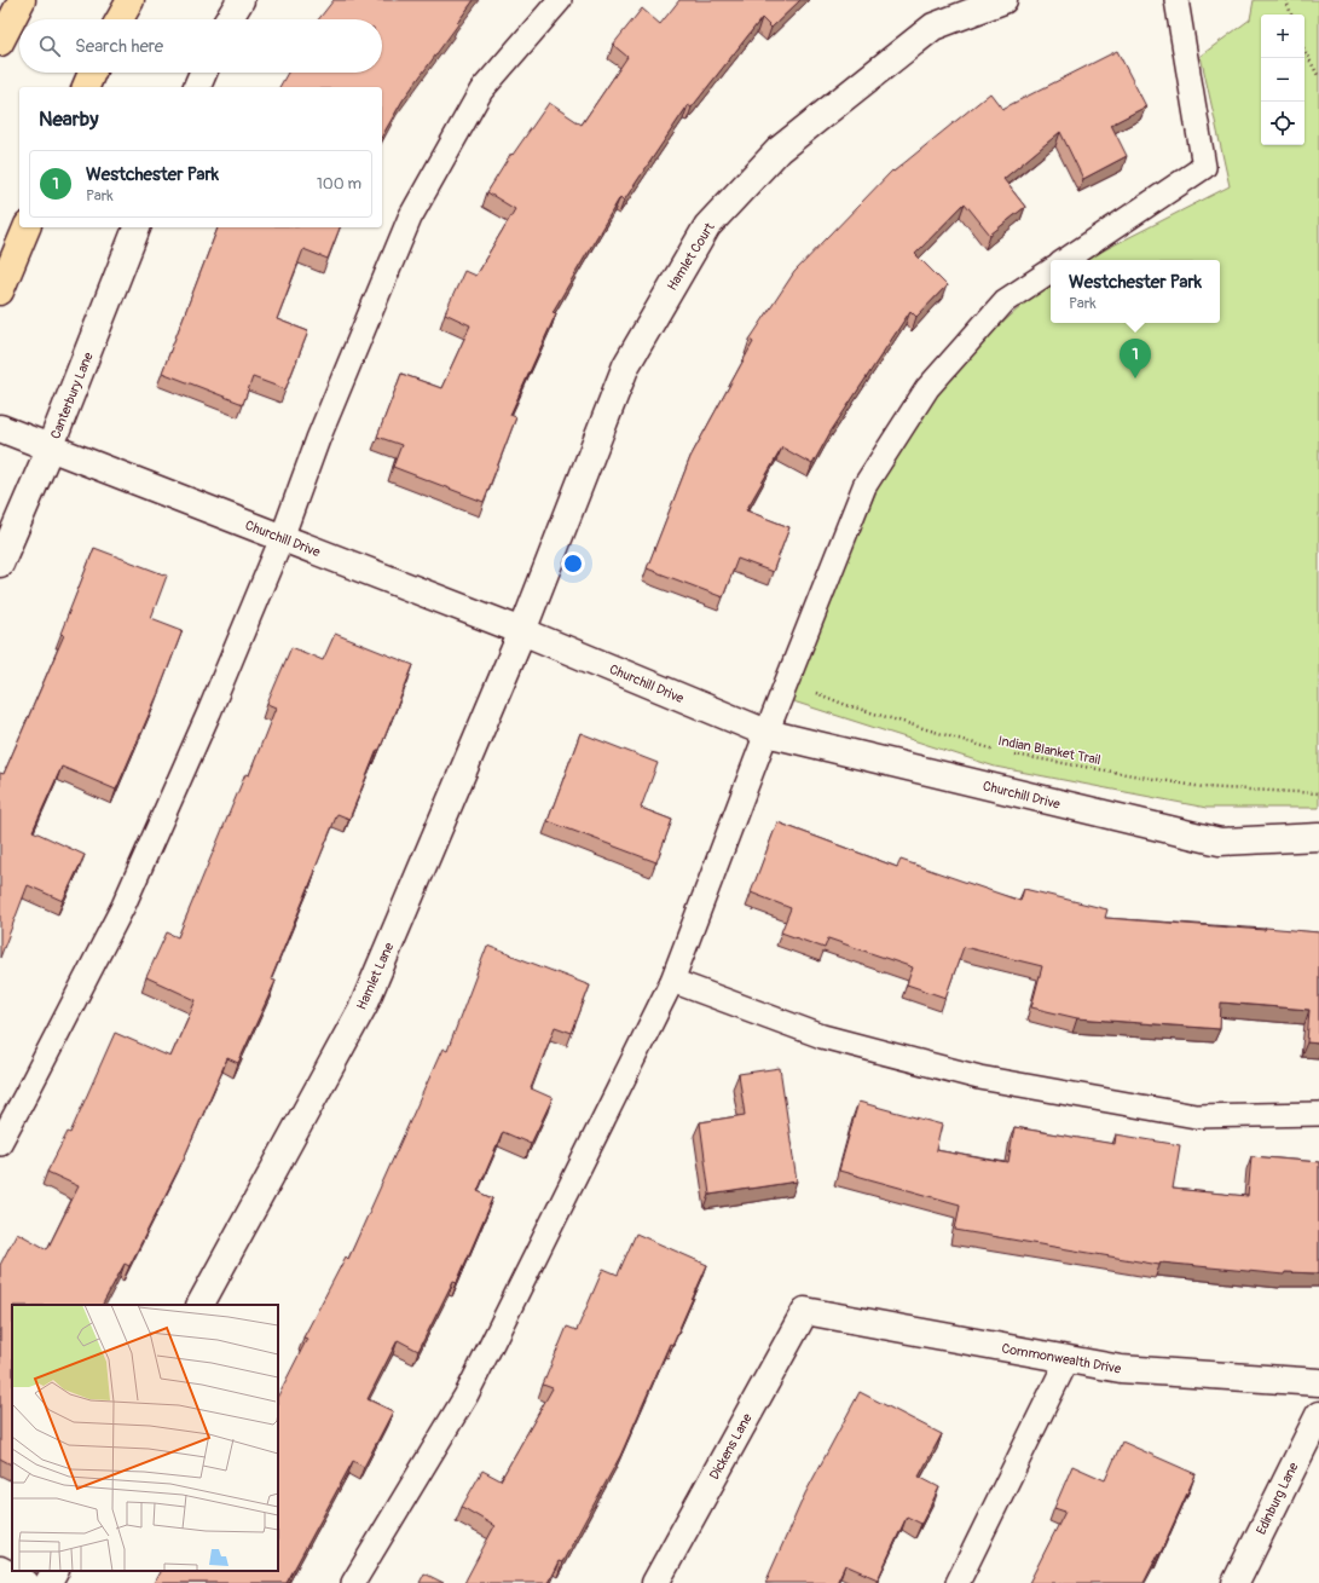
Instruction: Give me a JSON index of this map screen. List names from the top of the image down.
{
  "streets": {
    "street": [
      "Hamlet Court",
      "Canterbury Lane",
      "Churchill Drive",
      "Hamlet Lane",
      "Commonwealth Drive",
      "Dickens Lane",
      "Edinburg Lane"
    ],
    "path": ["Indian Blanket Trail"]
  },
  "crossings": [
    ["Hamlet Court", "Churchill Drive"],
    ["Hamlet Court", "Hamlet Lane"],
    ["Canterbury Lane", "Churchill Drive"],
    ["Churchill Drive", "Hamlet Lane"],
    ["Commonwealth Drive", "Dickens Lane"]
  ],
  "page": {
    "map_buttons": ["+", "−"],
    "search": "Search here",
    "heading": "Nearby",
    "list": [
      {
        "mark": "1",
        "name": "Westchester Park",
        "note": "Park",
        "value": "100 m"
      }
    ],
    "popup": ["Westchester Park", "Park"],
    "pins": "1"
  }
}
